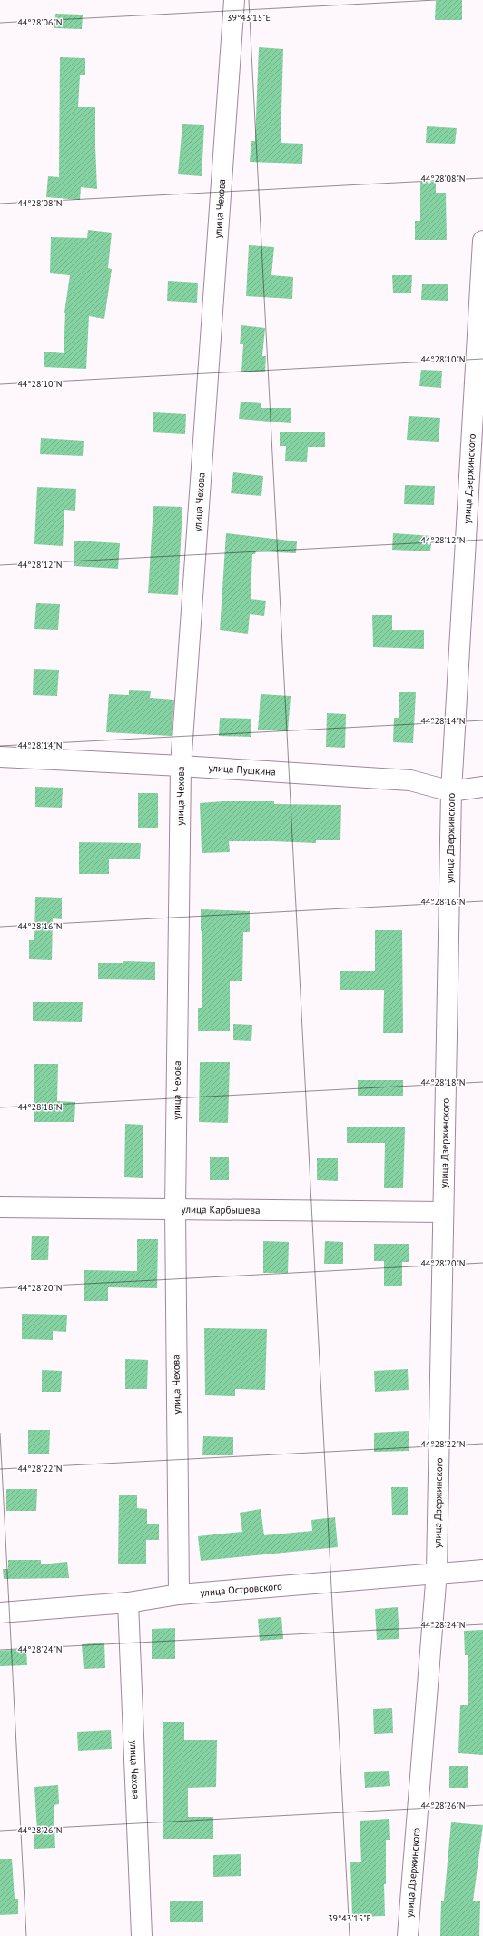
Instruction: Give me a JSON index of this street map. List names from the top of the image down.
{
  "streets": {
    "street": [
      "улица Чехова",
      "улица Дзержинского",
      "улица Пушкина",
      "улица Карбышева",
      "улица Островского"
    ]
  },
  "crossings": [
    ["улица Чехова", "улица Пушкина"],
    ["улица Чехова", "улица Карбышева"],
    ["улица Чехова", "улица Островского"],
    ["улица Дзержинского", "улица Пушкина"],
    ["улица Дзержинского", "улица Карбышева"],
    ["улица Дзержинского", "улица Островского"]
  ],
  "coordinates": [
    "39°43'15\"E",
    "44°28'06\"N",
    "44°28'08\"N",
    "44°28'10\"N",
    "44°28'12\"N",
    "44°28'14\"N",
    "44°28'16\"N",
    "44°28'18\"N",
    "44°28'20\"N",
    "44°28'22\"N",
    "44°28'24\"N",
    "44°28'26\"N"
  ]
}
